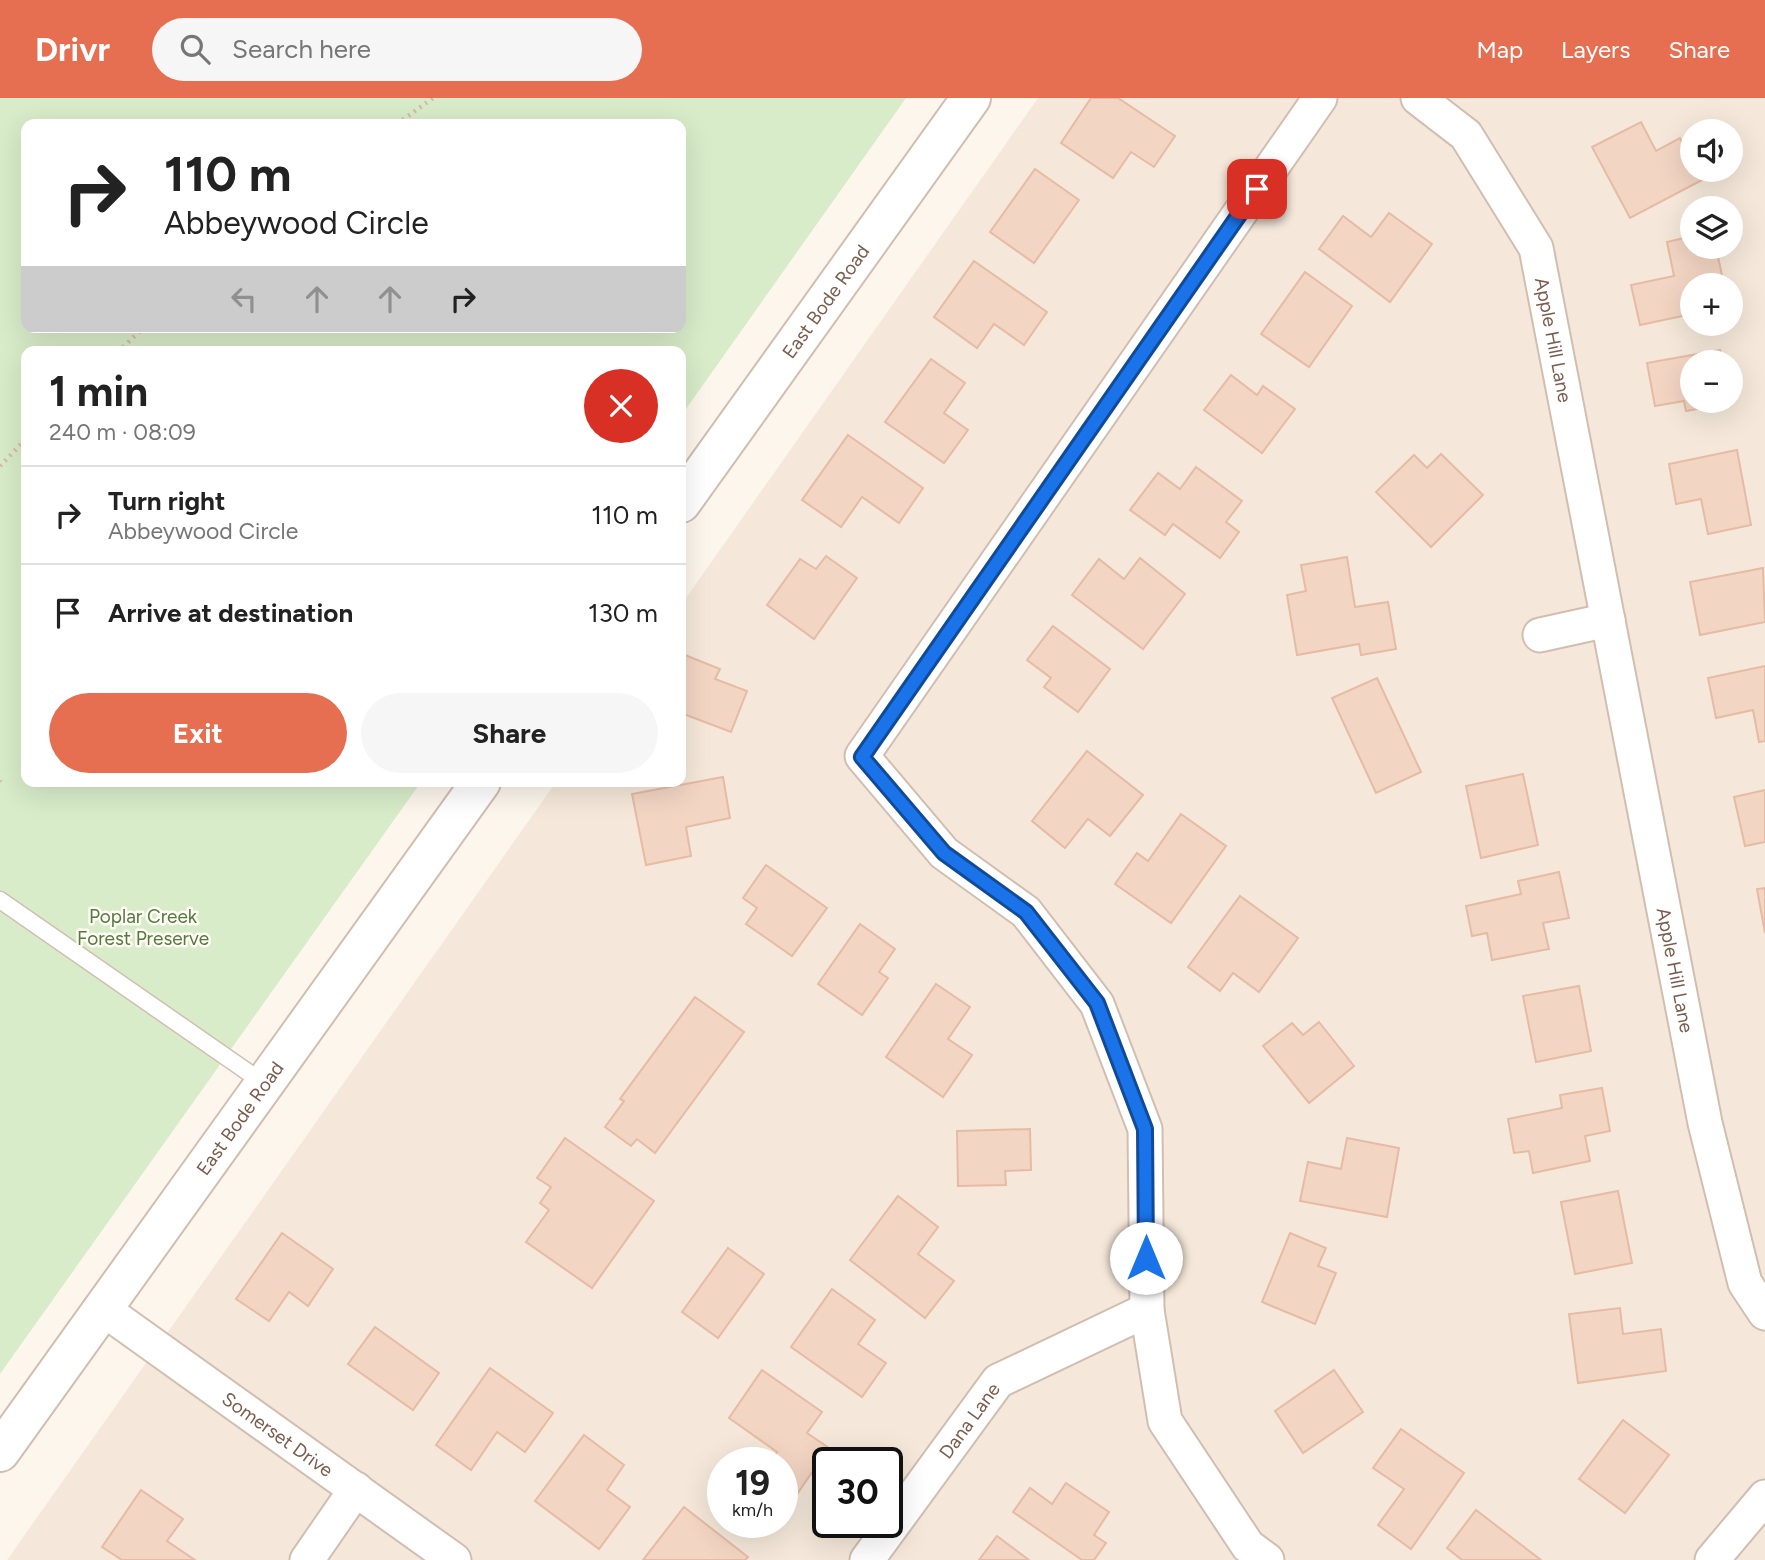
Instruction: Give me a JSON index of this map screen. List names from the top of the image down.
{
  "streets": {
    "street": [
      "East Bode Road",
      "Apple Hill Lane",
      "Dana Lane",
      "Somerset Drive"
    ]
  },
  "crossings": [
    ["East Bode Road", "Somerset Drive"]
  ],
  "parks": ["Poplar Creek Forest Preserve"],
  "page": {
    "header": "Drivr",
    "search": "Search here",
    "nav": ["Map", "Layers", "Share"],
    "map_buttons": ["+", "−"],
    "turn": ["110 m", "Abbeywood Circle"],
    "heading": ["1 min", "240 m · 08:09"],
    "list": [
      {
        "name": "Turn right",
        "note": "Abbeywood Circle",
        "value": "110 m"
      },
      {
        "name": "Arrive at destination",
        "value": "130 m"
      }
    ],
    "buttons": ["Exit", "Share"],
    "speed": "19 km/h",
    "limit": "30"
  }
}
